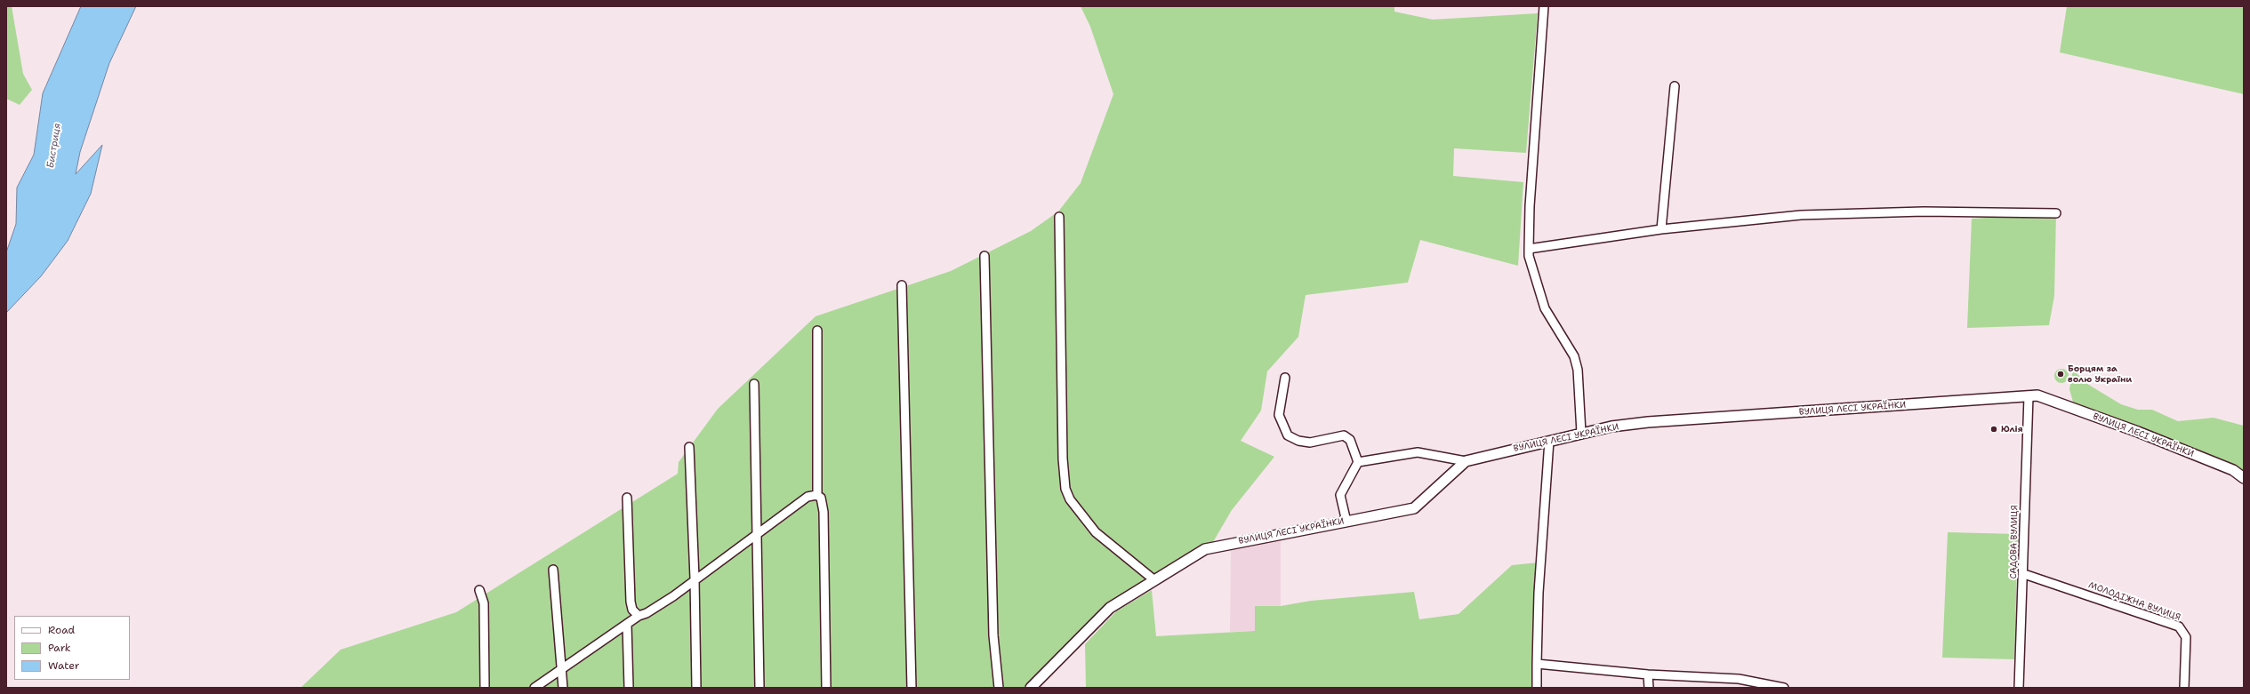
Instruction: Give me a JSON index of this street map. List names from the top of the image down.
{
  "streets": {
    "street": ["ВУЛИЦЯ ЛЕСІ УКРАЇНКИ", "САДОВА ВУЛИЦЯ", "МОЛОДІЖНА ВУЛИЦЯ"]
  },
  "crossings": [
    ["ВУЛИЦЯ ЛЕСІ УКРАЇНКИ", "САДОВА ВУЛИЦЯ"],
    ["САДОВА ВУЛИЦЯ", "МОЛОДІЖНА ВУЛИЦЯ"]
  ],
  "water": ["Бистриця"],
  "places": ["Борцям за волю України", "Юлія"],
  "legend": ["Road", "Park", "Water"]
}
